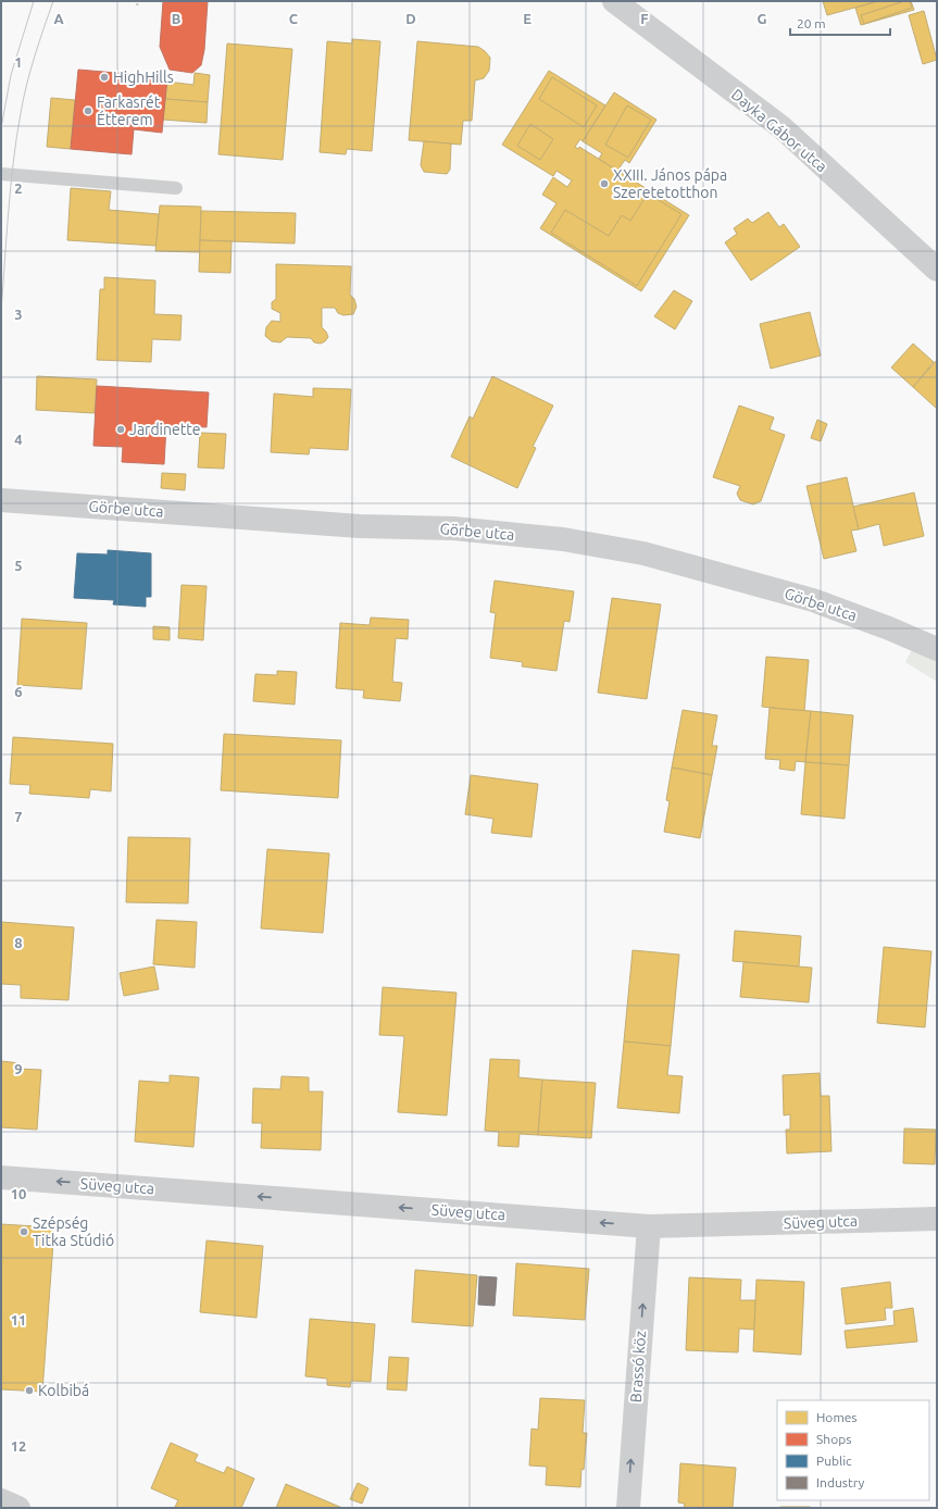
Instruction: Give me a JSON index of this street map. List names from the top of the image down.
{
  "streets": {
    "street": [
      "Dayka Gábor utca",
      "Görbe utca",
      "Süveg utca",
      "Brassó köz"
    ]
  },
  "crossings": [
    ["Süveg utca", "Brassó köz"]
  ],
  "one_way": ["Süveg utca", "Brassó köz"],
  "places": [
    "HighHills",
    "Farkasrét Étterem",
    "XXIII. János pápa Szeretetotthon",
    "Jardinette",
    "Szépség Titka Stúdió",
    "Kolbibá"
  ],
  "legend": [
    "Homes",
    "Shops",
    "Public",
    "Industry"
  ],
  "scale_bar": "20 m",
  "grid": {
    "columns": [
      "A",
      "B",
      "C",
      "D",
      "E",
      "F",
      "G"
    ],
    "rows": [
      "1",
      "2",
      "3",
      "4",
      "5",
      "6",
      "7",
      "8",
      "9",
      "10",
      "11",
      "12"
    ]
  }
}
